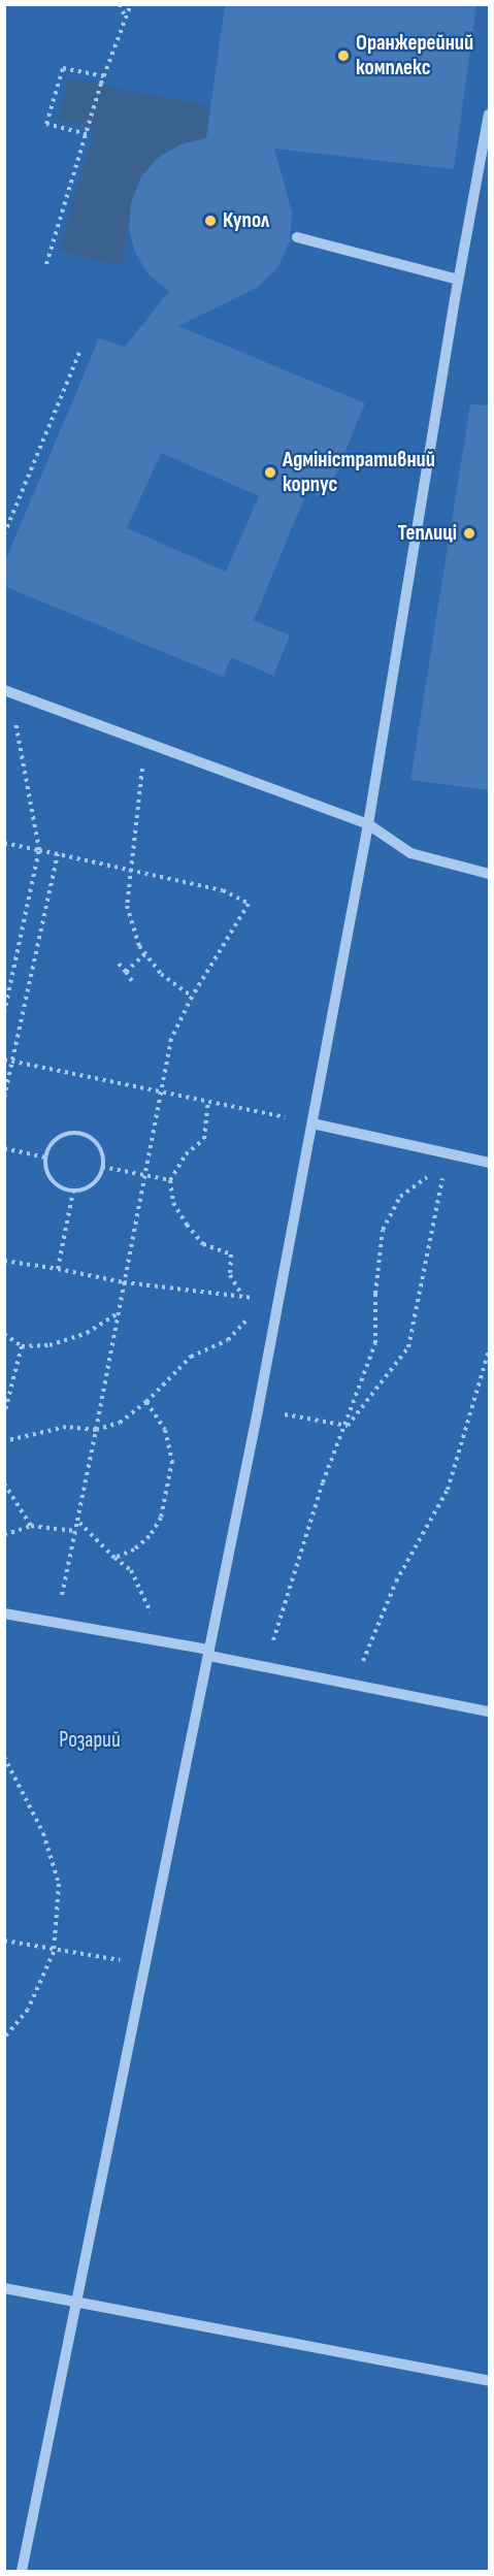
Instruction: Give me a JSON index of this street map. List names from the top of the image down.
{
  "parks": ["Розарий"],
  "places": [
    "Оранжерейний комплекс",
    "Купол",
    "Адміністративний корпус",
    "Теплиці"
  ]
}
